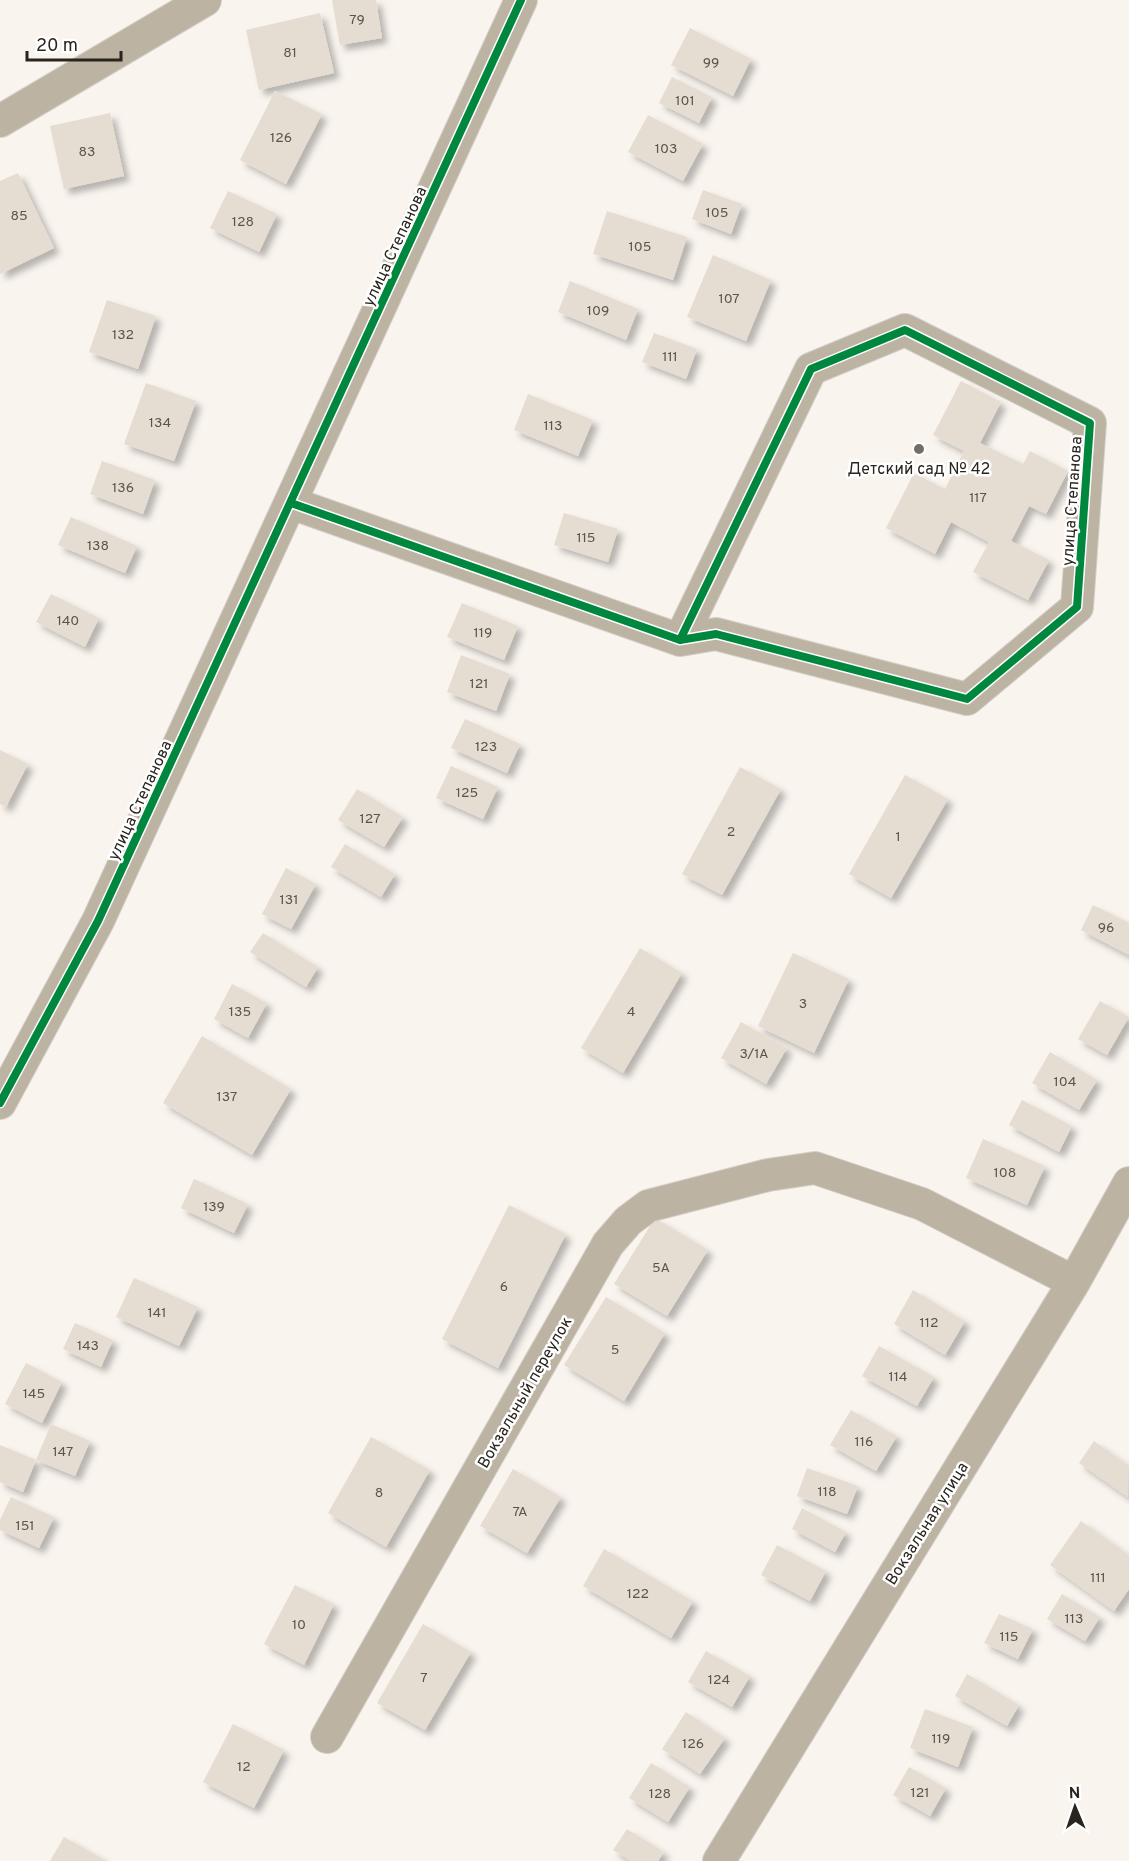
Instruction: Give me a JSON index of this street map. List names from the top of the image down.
{
  "streets": {
    "street": ["улица Степанова", "Вокзальный переулок", "Вокзальная улица"]
  },
  "crossings": [
    ["Вокзальный переулок", "Вокзальная улица"]
  ],
  "places": ["Детский сад № 42"],
  "house_numbers": [
    "79",
    "81",
    "99",
    "101",
    "126",
    "103",
    "83",
    "105",
    "85",
    "128",
    "105",
    "107",
    "109",
    "132",
    "111",
    "134",
    "113",
    "136",
    "117",
    "115",
    "138",
    "140",
    "119",
    "121",
    "123",
    "125",
    "127",
    "2",
    "1",
    "131",
    "96",
    "3",
    "135",
    "4",
    "3/1А",
    "104",
    "137",
    "108",
    "139",
    "5А",
    "6",
    "141",
    "112",
    "143",
    "5",
    "114",
    "145",
    "116",
    "147",
    "118",
    "8",
    "7А",
    "151",
    "111",
    "122",
    "113",
    "10",
    "115",
    "7",
    "124",
    "119",
    "126",
    "12",
    "121",
    "128"
  ],
  "scale_bar": "20 m",
  "north": "top"
}
